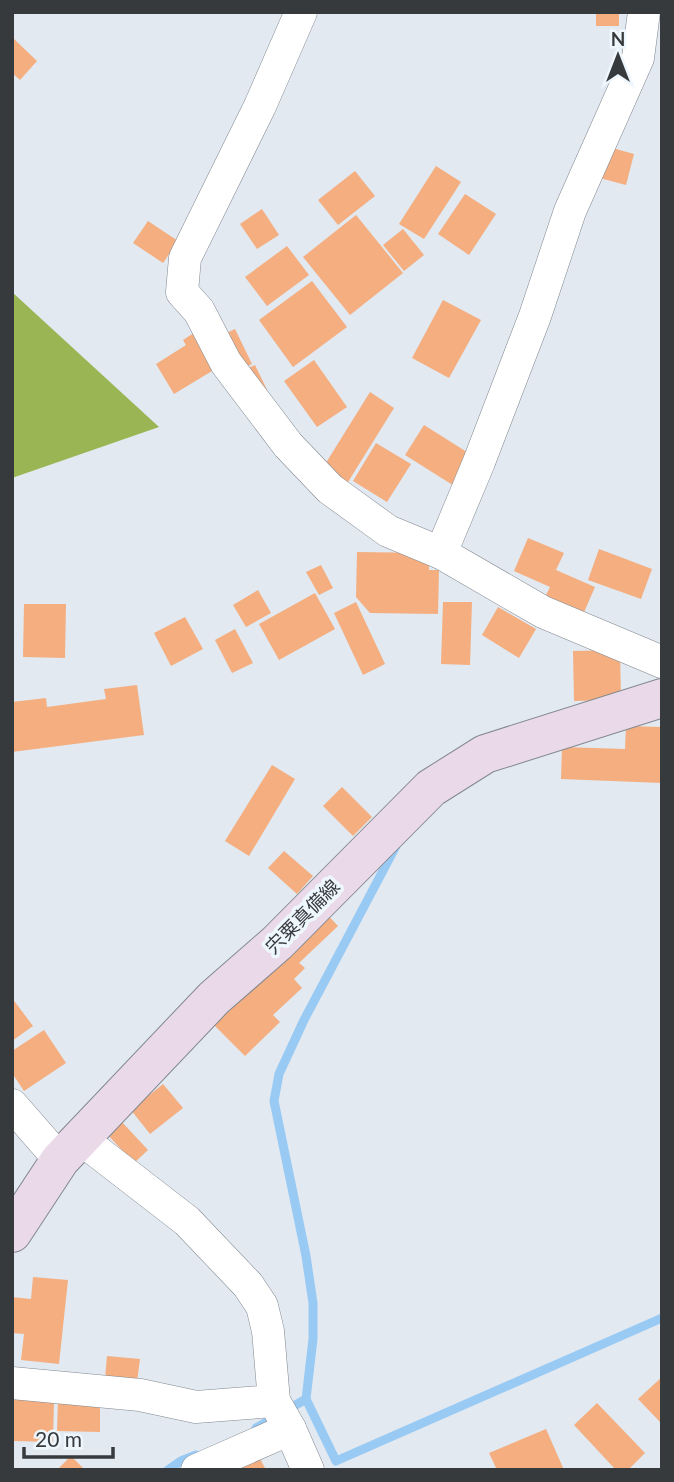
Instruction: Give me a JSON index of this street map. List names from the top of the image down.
{
  "streets": {
    "main road": ["宍粟真備線"]
  },
  "scale_bar": "20 m",
  "north": "top"
}
